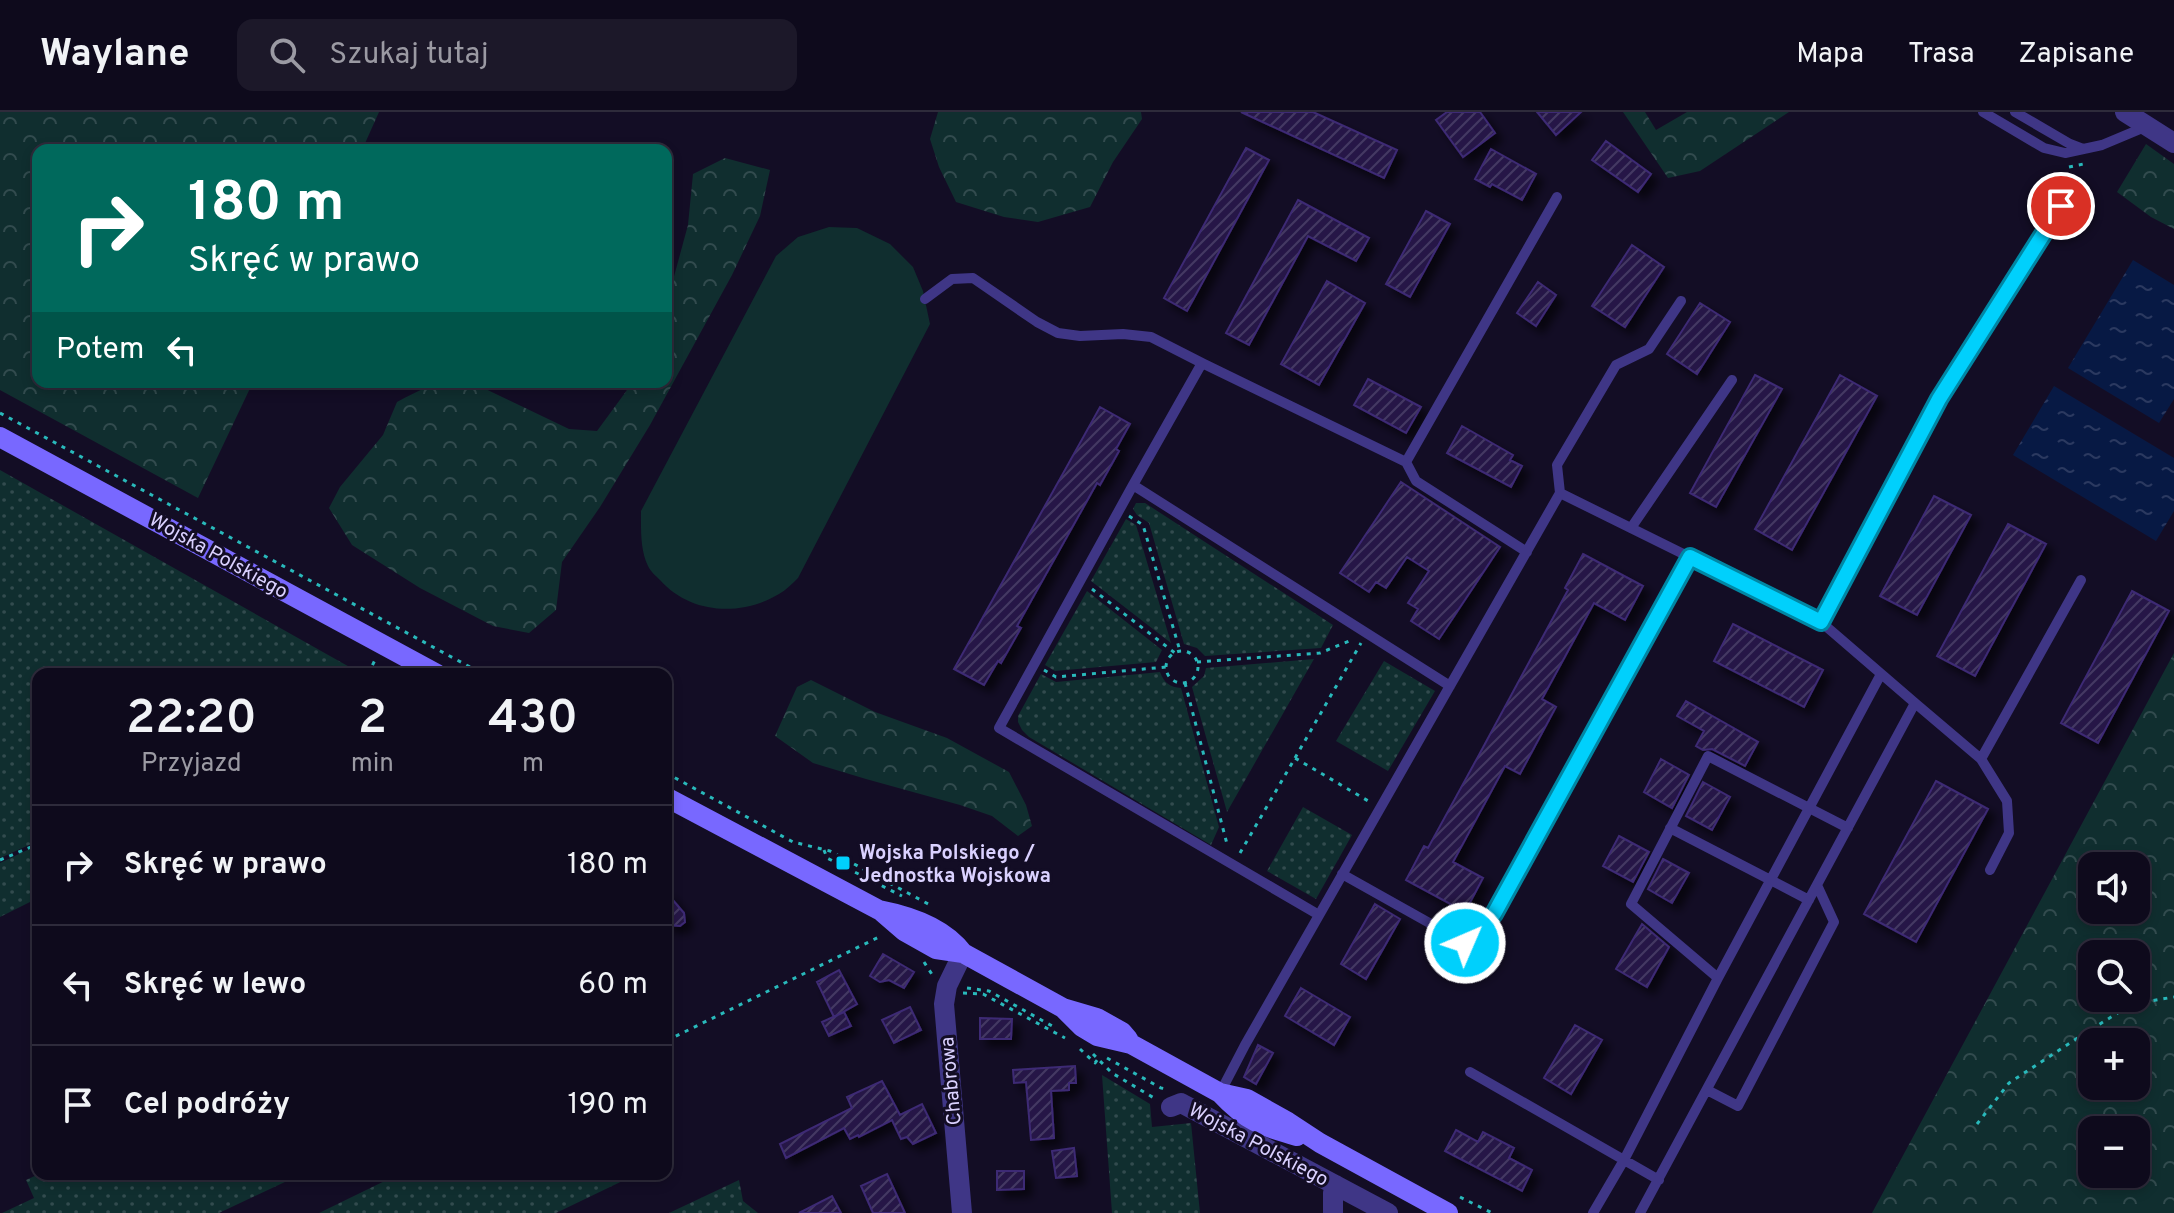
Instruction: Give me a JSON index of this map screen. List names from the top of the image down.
{
  "streets": {
    "main road": ["Wojska Polskiego"],
    "street": ["Chabrowa"]
  },
  "crossings": [
    ["Wojska Polskiego", "Chabrowa"]
  ],
  "places": {
    "transit": ["Wojska Polskiego / Jednostka Wojskowa"]
  },
  "page": {
    "header": "Waylane",
    "search": "Szukaj tutaj",
    "nav": ["Mapa", "Trasa", "Zapisane"],
    "turn": ["180 m", "Skręć w prawo"],
    "then": "Potem",
    "eta": [
      "22:20",
      "Przyjazd",
      "2",
      "min",
      "430",
      "m"
    ],
    "list": [
      {
        "name": "Skręć w prawo",
        "value": "180 m"
      },
      {
        "name": "Skręć w lewo",
        "value": "60 m"
      },
      {
        "name": "Cel podróży",
        "value": "190 m"
      }
    ],
    "map_buttons": ["+", "−"]
  }
}
